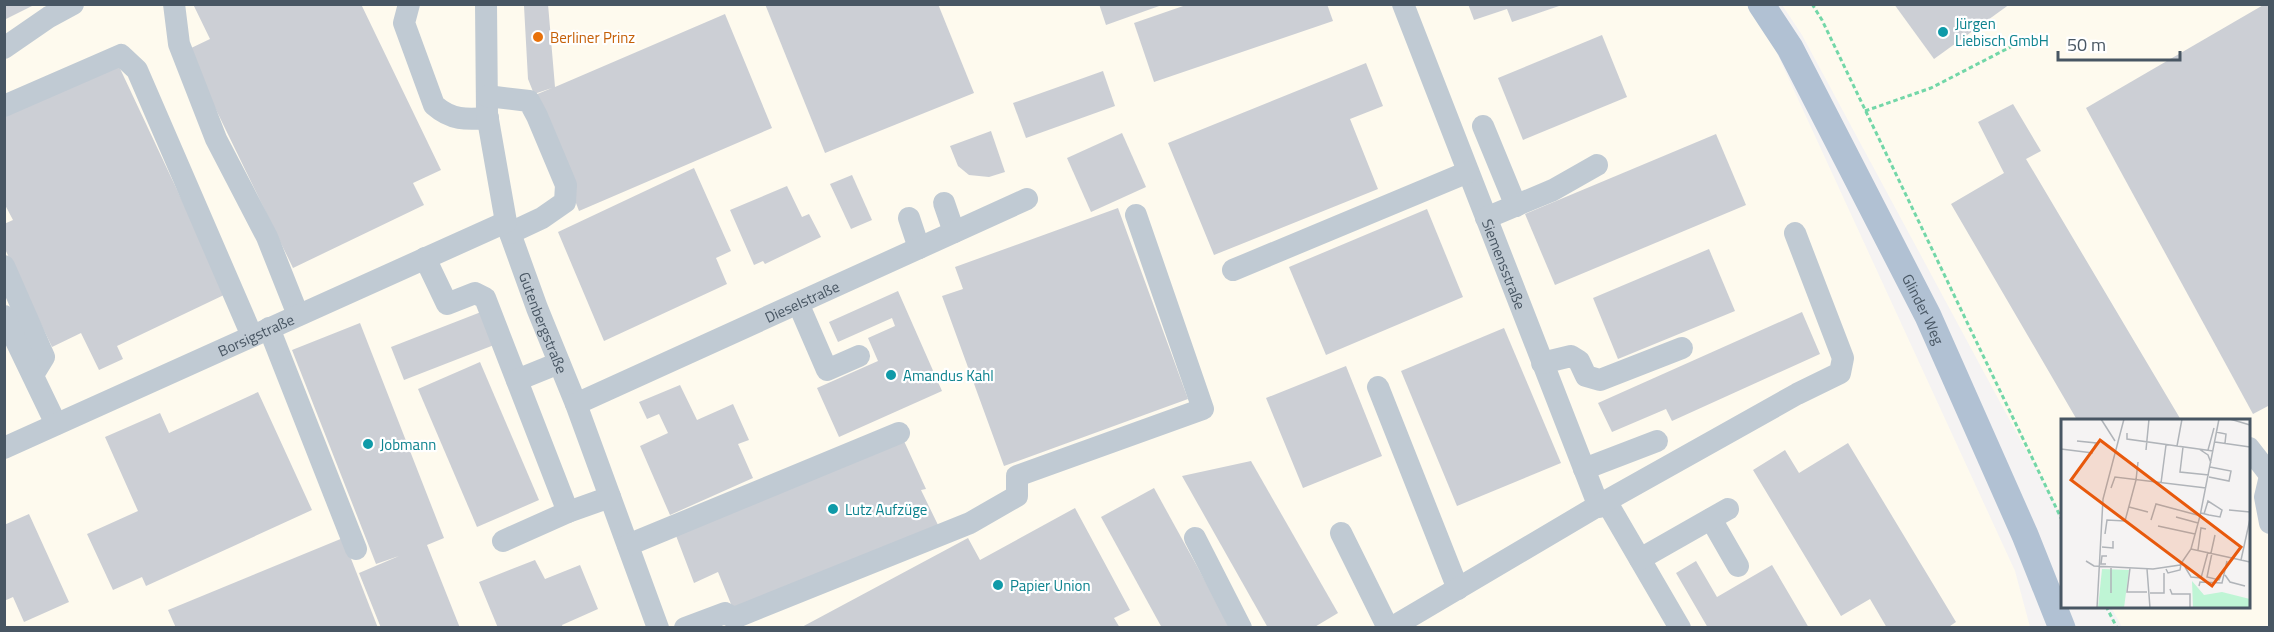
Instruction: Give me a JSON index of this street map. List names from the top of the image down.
{
  "streets": {
    "main road": ["Glinder Weg"],
    "street": [
      "Siemensstraße",
      "Dieselstraße",
      "Gutenbergstraße",
      "Borsigstraße"
    ]
  },
  "crossings": [
    ["Dieselstraße", "Gutenbergstraße"],
    ["Gutenbergstraße", "Borsigstraße"]
  ],
  "places": [
    "Jürgen Liebisch GmbH",
    "Berliner Prinz",
    "Amandus Kahl",
    "Jobmann",
    "Lutz Aufzüge",
    "Papier Union"
  ],
  "scale_bar": "50 m"
}
